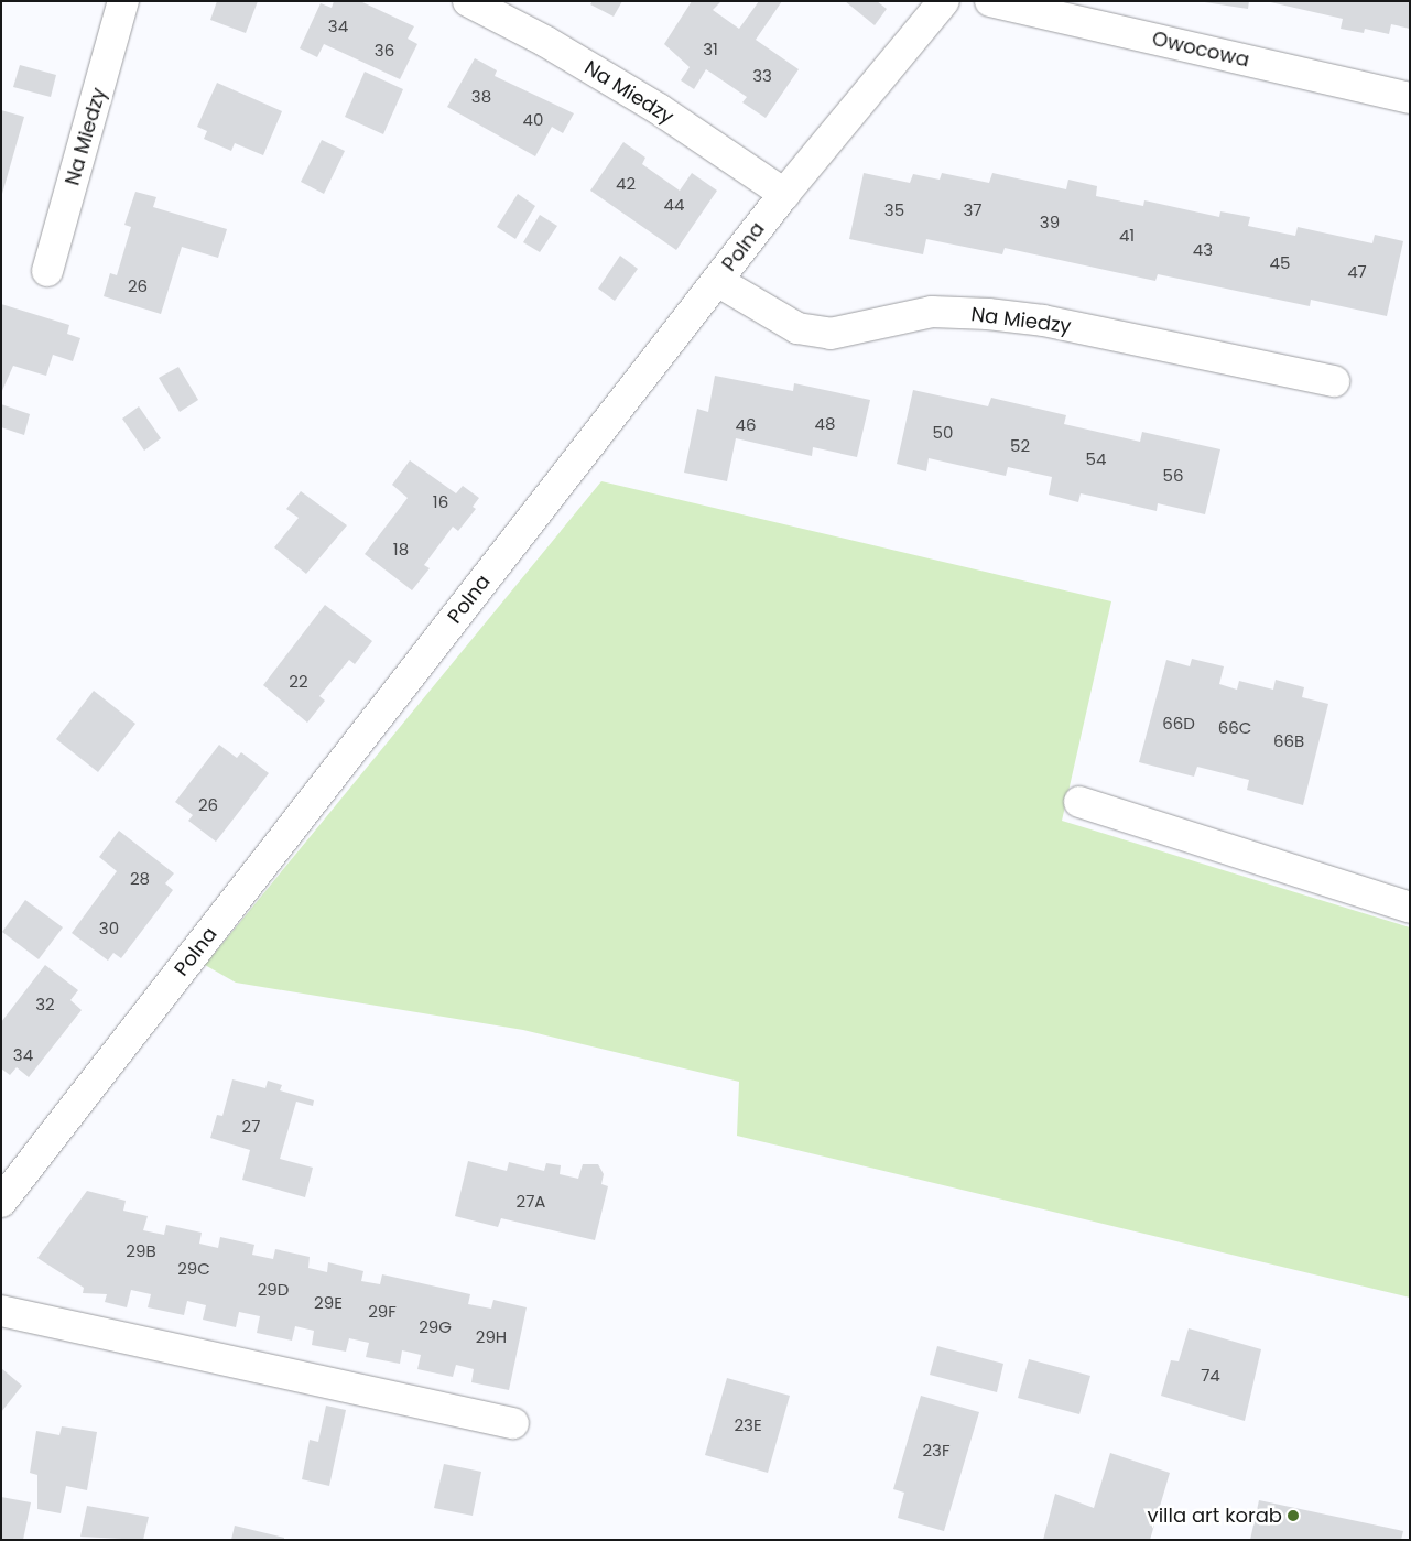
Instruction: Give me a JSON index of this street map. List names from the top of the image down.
{
  "streets": {
    "street": ["Owocowa", "Na Miedzy", "Polna"]
  },
  "crossings": [
    ["Na Miedzy", "Polna"]
  ],
  "places": ["villa art korab"],
  "house_numbers": [
    "34",
    "31",
    "36",
    "33",
    "38",
    "40",
    "42",
    "44",
    "35",
    "37",
    "39",
    "41",
    "43",
    "45",
    "47",
    "26",
    "48",
    "46",
    "50",
    "52",
    "54",
    "56",
    "16",
    "18",
    "22",
    "66D",
    "66C",
    "66B",
    "26",
    "28",
    "30",
    "32",
    "34",
    "27",
    "27A",
    "29B",
    "29C",
    "29D",
    "29E",
    "29F",
    "29G",
    "29H",
    "74",
    "23E",
    "23F"
  ]
}
